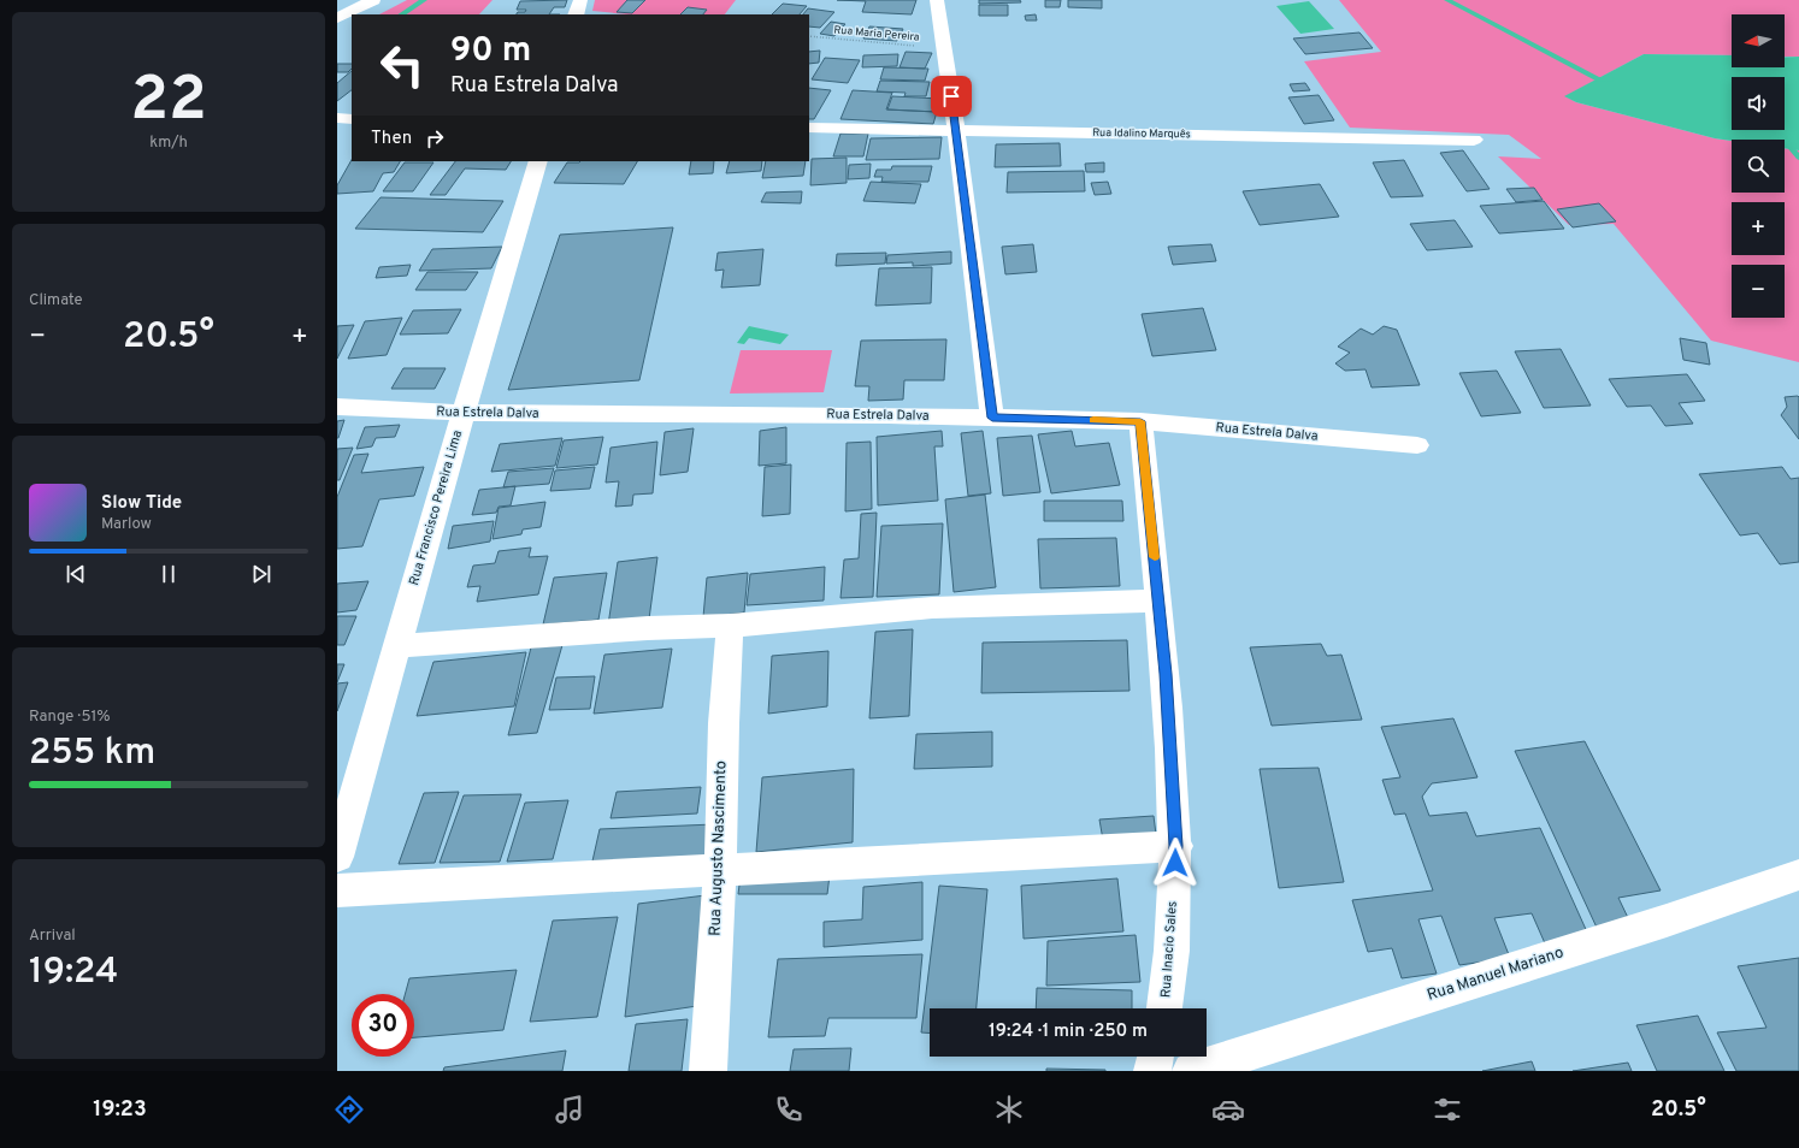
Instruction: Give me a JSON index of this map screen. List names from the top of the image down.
{
  "streets": {
    "street": [
      "Rua Idalino Marquês",
      "Rua Estrela Dalva",
      "Rua Francisco Pereira Lima",
      "Rua Augusto Nascimento",
      "Rua Inacio Sales",
      "Rua Manuel Mariano"
    ],
    "path": ["Rua Maria Pereira"]
  },
  "crossings": [
    ["Rua Estrela Dalva", "Rua Francisco Pereira Lima"],
    ["Rua Estrela Dalva", "Rua Inacio Sales"]
  ],
  "north": "left",
  "page": {
    "tile": [
      ["22", "km/h"],
      "Climate",
      ["Range · 51%", "255 km"],
      ["Arrival", "19:24"]
    ],
    "map_buttons": ["+", "−"],
    "turn": ["90 m", "Rua Estrela Dalva"],
    "then": "Then",
    "heat": ["−", "20.5°", "+"],
    "song": ["Slow Tide", "Marlow"],
    "limit": "30",
    "trip": "19:24 · 1 min · 250 m",
    "tabs": ["19:23", "20.5°"]
  }
}
